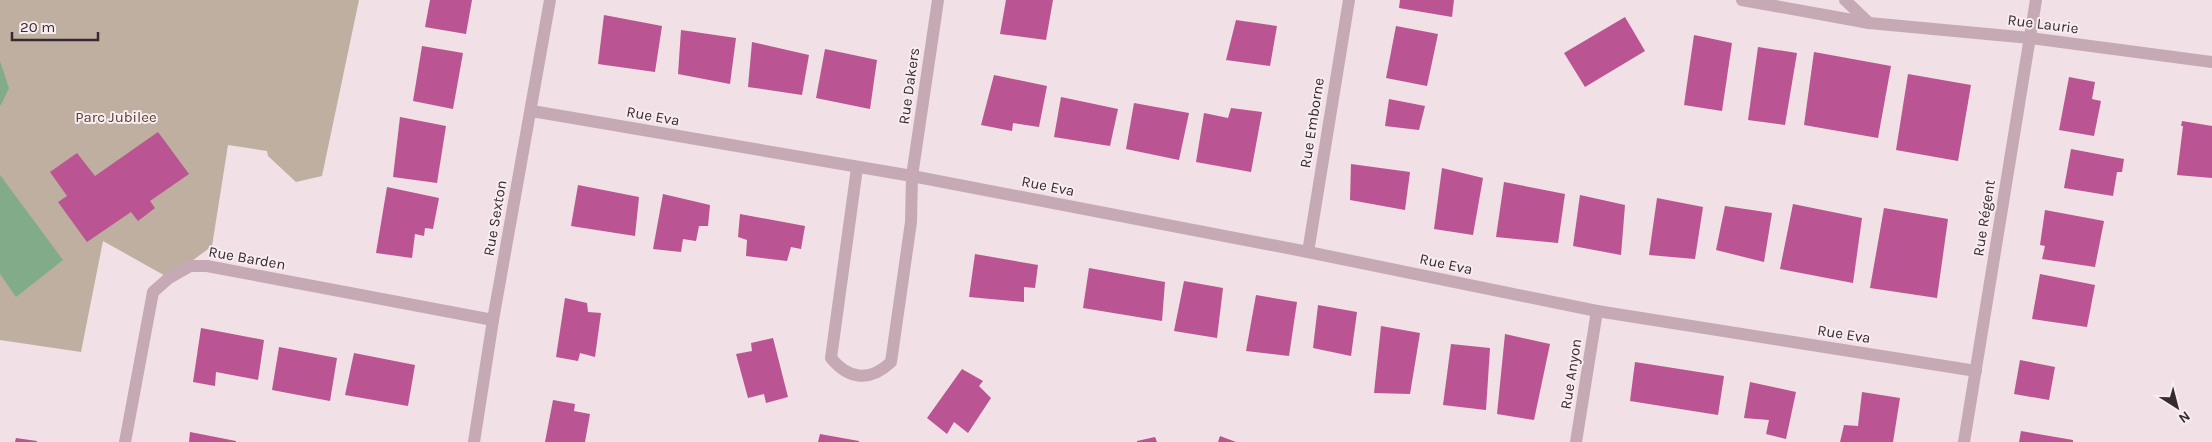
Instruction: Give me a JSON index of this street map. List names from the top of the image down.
{
  "streets": {
    "street": [
      "Rue Laurie",
      "Rue Dakers",
      "Rue Eva",
      "Rue Emborne",
      "Rue Sexton",
      "Rue Régent",
      "Rue Barden",
      "Rue Anyon"
    ]
  },
  "crossings": [
    ["Rue Laurie", "Rue Régent"],
    ["Rue Dakers", "Rue Eva"],
    ["Rue Eva", "Rue Emborne"],
    ["Rue Eva", "Rue Sexton"],
    ["Rue Eva", "Rue Régent"],
    ["Rue Eva", "Rue Anyon"],
    ["Rue Sexton", "Rue Barden"]
  ],
  "parks": ["Parc Jubilee"],
  "scale_bar": "20 m",
  "north": "bottom right"
}
